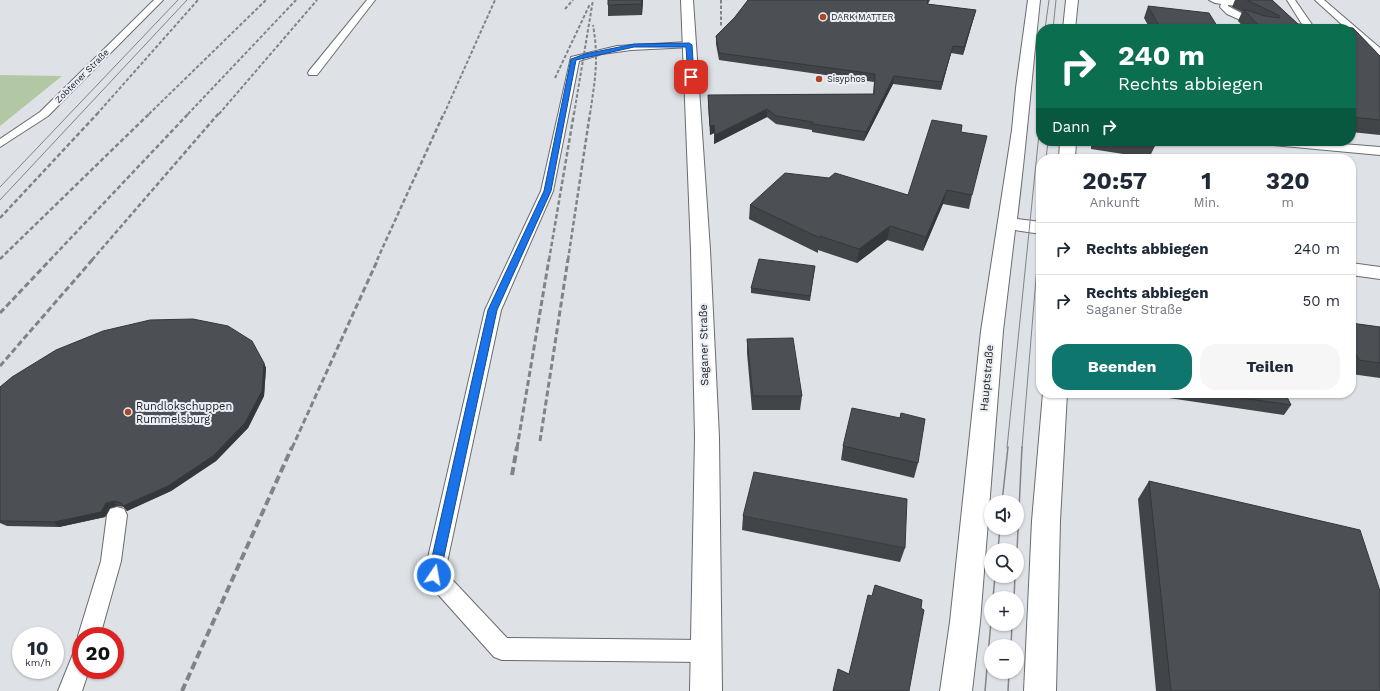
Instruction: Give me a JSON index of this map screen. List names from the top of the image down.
{
  "streets": {
    "main road": ["Saganer Straße", "Hauptstraße"],
    "lane": ["Zobtener Straße"]
  },
  "places": ["DARK MATTER", "Sisyphos", "Rundlokschuppen Rummelsburg"],
  "page": {
    "turn": ["240 m", "Rechts abbiegen"],
    "then": "Dann",
    "eta": [
      "20:57",
      "Ankunft",
      "1",
      "Min.",
      "320",
      "m"
    ],
    "list": [
      {
        "name": "Rechts abbiegen",
        "value": "240 m"
      },
      {
        "name": "Rechts abbiegen",
        "note": "Saganer Straße",
        "value": "50 m"
      }
    ],
    "buttons": ["Beenden", "Teilen"],
    "map_buttons": ["+", "−"],
    "speed": "10 km/h",
    "limit": "20"
  }
}
